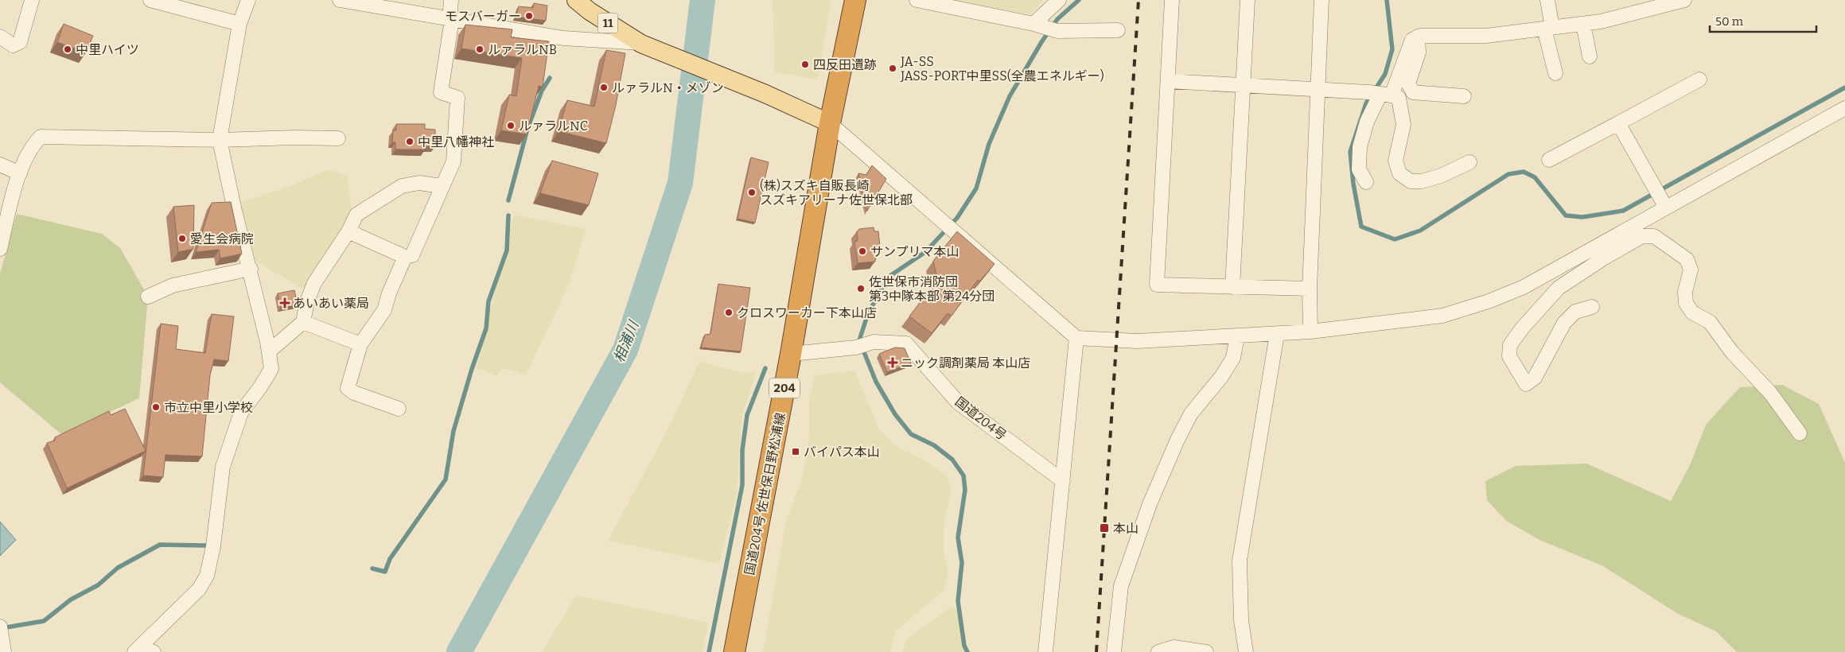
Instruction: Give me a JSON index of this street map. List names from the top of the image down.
{
  "streets": {
    "highway": ["204", "国道204号 佐世保日野松浦線"],
    "main road": ["11"],
    "street": ["国道204号"]
  },
  "crossings": [
    ["11", "204"],
    ["11", "国道204号 佐世保日野松浦線"],
    ["204", "国道204号 佐世保日野松浦線"],
    ["国道204号", "国道204号 佐世保日野松浦線"]
  ],
  "water": ["相浦川"],
  "places": {
    "other": [
      "モスバーガー",
      "中里ハイツ",
      "ルァラルNB",
      "四反田遺跡",
      "JA-SS JASS-PORT中里SS(全農エネルギー)",
      "ルァラルN・メゾン",
      "ルァラルNC",
      "中里八幡神社",
      "(株)スズキ自販長崎 スズキアリーナ佐世保北部",
      "愛生会病院",
      "サンプリマ本山",
      "佐世保市消防団 第3中隊本部 第24分団",
      "クロスワーカー下本山店",
      "市立中里小学校"
    ],
    "health": ["あいあい薬局", "ニック調剤薬局 本山店"],
    "transit": ["バイパス本山", "本山"]
  },
  "scale_bar": "50 m"
}
